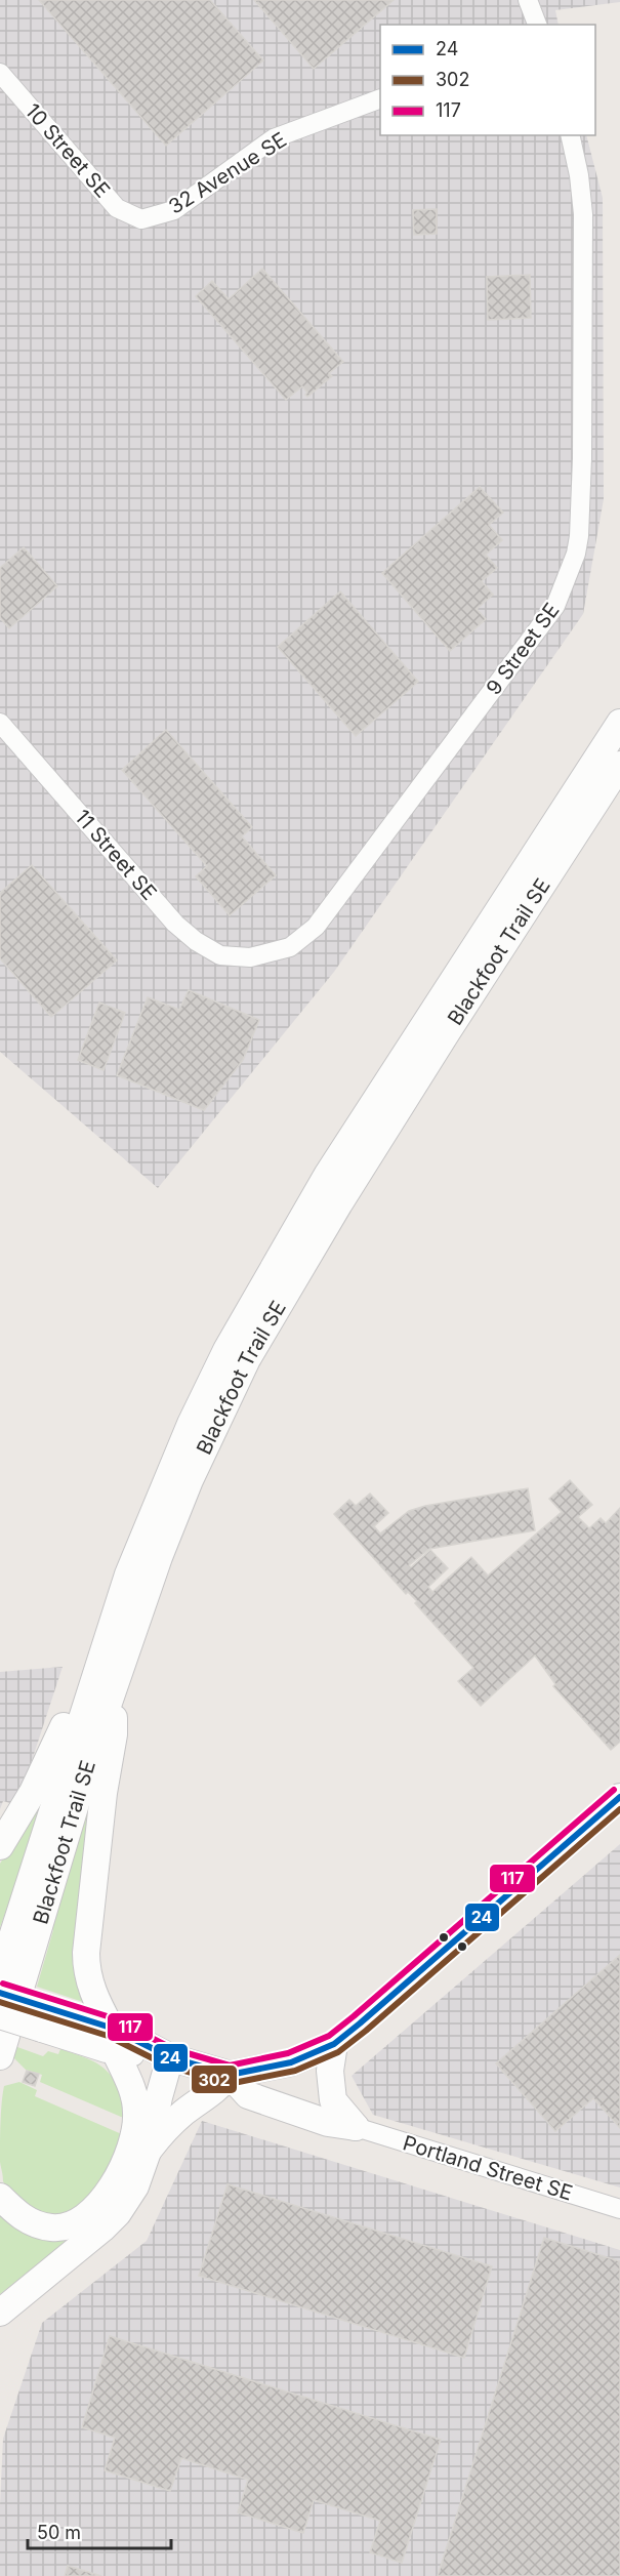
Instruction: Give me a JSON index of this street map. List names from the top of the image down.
{
  "streets": {
    "main road": ["Blackfoot Trail SE"],
    "street": [
      "10 Street SE",
      "32 Avenue SE",
      "9 Street SE",
      "11 Street SE",
      "Portland Street SE"
    ]
  },
  "crossings": [
    ["10 Street SE", "32 Avenue SE"],
    ["9 Street SE", "11 Street SE"]
  ],
  "lines": ["transit line 117", "transit line 24", "transit line 302"],
  "legend": ["24", "302", "117"],
  "scale_bar": "50 m"
}
